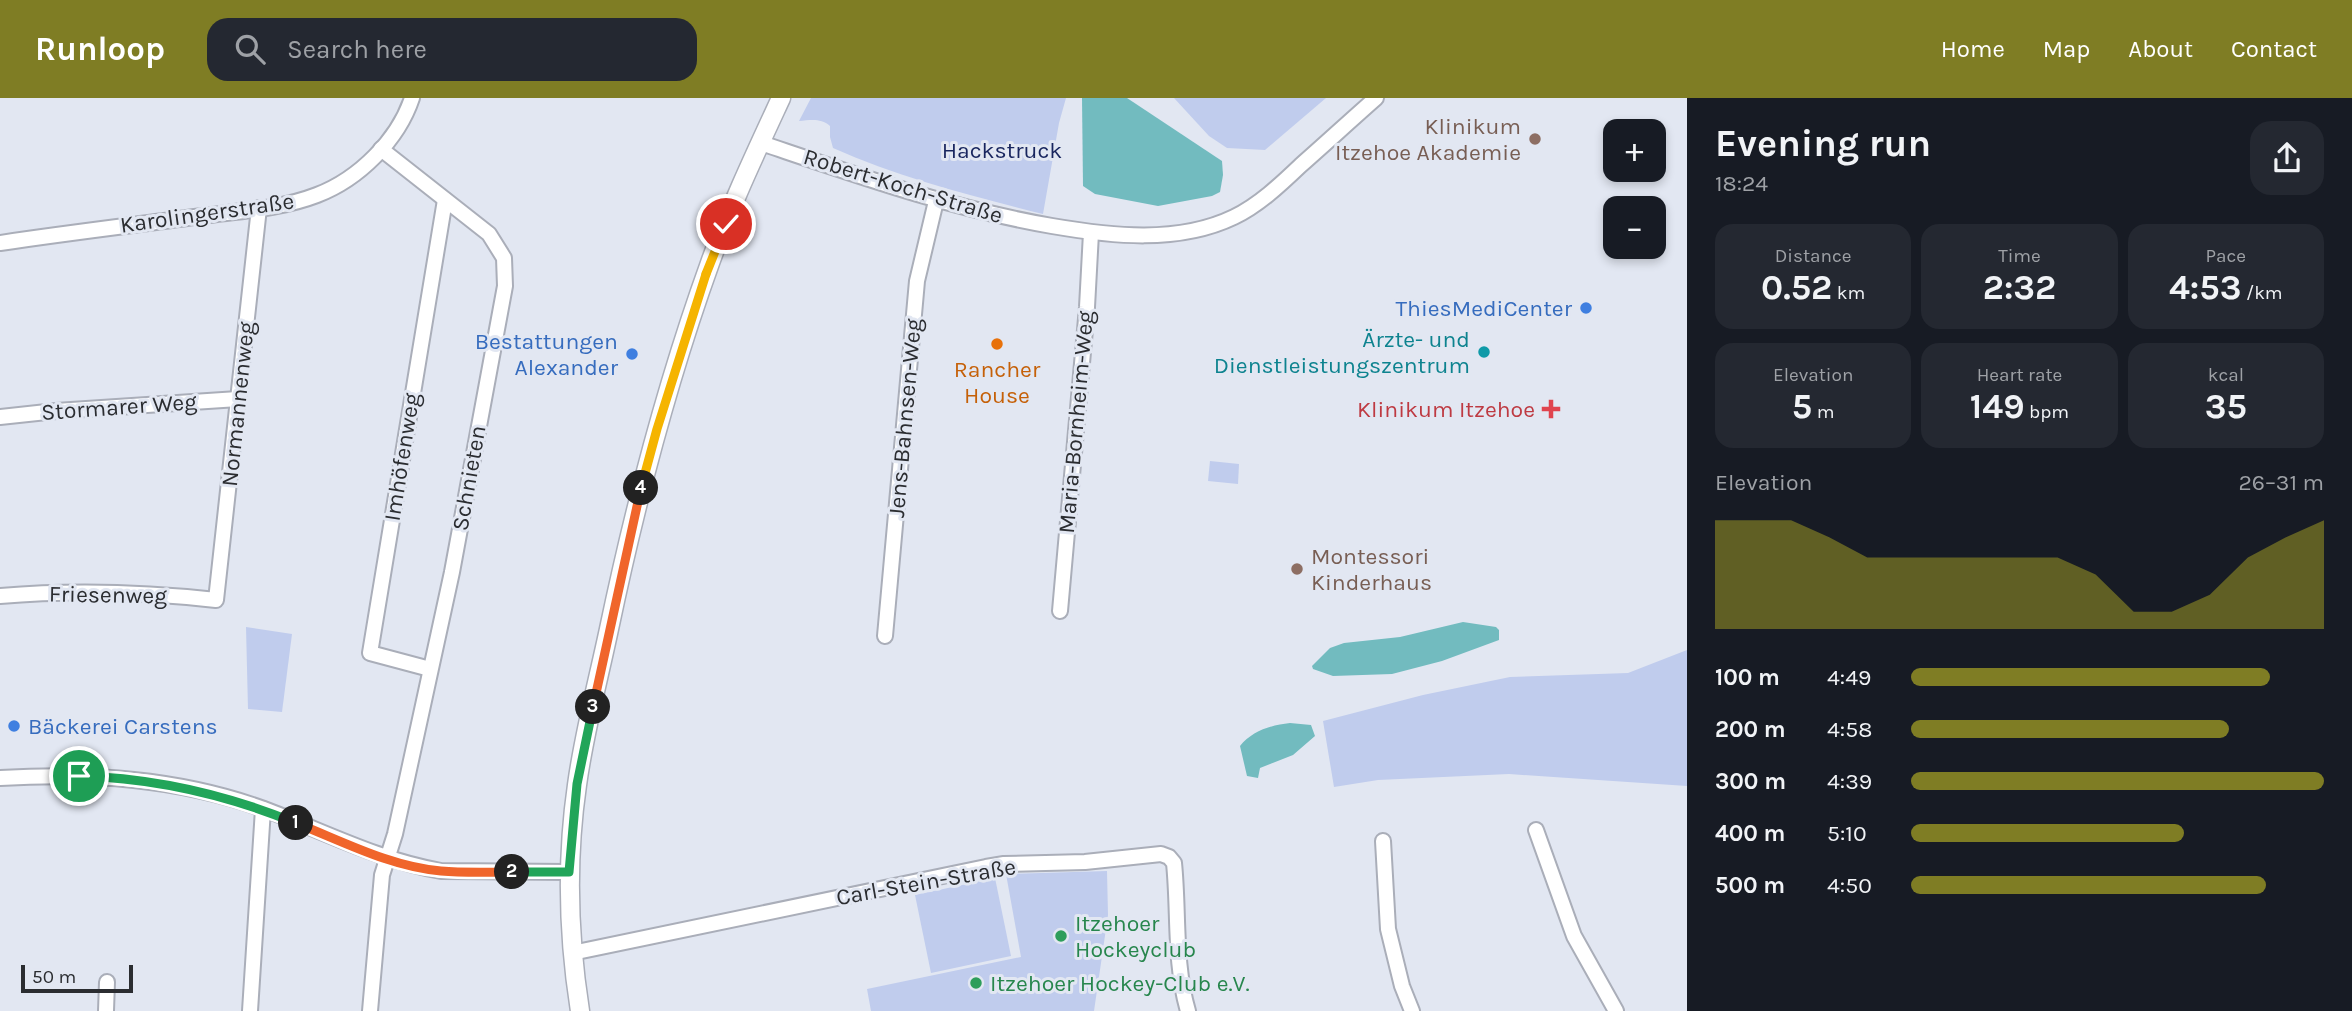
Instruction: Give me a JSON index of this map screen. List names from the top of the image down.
{
  "streets": {
    "street": [
      "Robert-Koch-Straße",
      "Karolingerstraße",
      "Normannenweg",
      "Stormarer Weg",
      "Jens-Bahnsen-Weg",
      "Maria-Bornheim-Weg",
      "Imhöfenweg",
      "Schnieten",
      "Friesenweg",
      "Carl-Stein-Straße"
    ]
  },
  "crossings": [
    ["Robert-Koch-Straße", "Jens-Bahnsen-Weg"],
    ["Robert-Koch-Straße", "Maria-Bornheim-Weg"],
    ["Karolingerstraße", "Normannenweg"],
    ["Karolingerstraße", "Schnieten"],
    ["Normannenweg", "Stormarer Weg"],
    ["Normannenweg", "Friesenweg"],
    ["Imhöfenweg", "Schnieten"]
  ],
  "parks": ["Hackstruck"],
  "places": {
    "other": [
      "Klinikum Itzehoe Akademie",
      "ThiesMediCenter",
      "Rancher House",
      "Ärzte- und Dienstleistungszentrum",
      "Bestattungen Alexander",
      "Montessori Kinderhaus",
      "Bäckerei Carstens",
      "Itzehoer Hockeyclub",
      "Itzehoer Hockey-Club e.V."
    ],
    "health": ["Klinikum Itzehoe"]
  },
  "scale_bar": "50 m",
  "page": {
    "header": "Runloop",
    "search": "Search here",
    "nav": [
      "Home",
      "Map",
      "About",
      "Contact"
    ],
    "heading": ["Evening run", "18:24"],
    "map_buttons": ["+", "−"],
    "stats": [
      ["Distance", "0.52 km"],
      ["Time", "2:32"],
      ["Pace", "4:53 /km"],
      ["Elevation", "5 m"],
      ["Heart rate", "149 bpm"],
      ["kcal", "35"]
    ],
    "chart": ["Elevation", "26–31 m"],
    "pins": [
      "4",
      "3",
      "1",
      "2"
    ],
    "list": [
      {
        "name": "100 m",
        "note": "4:49"
      },
      {
        "name": "200 m",
        "note": "4:58"
      },
      {
        "name": "300 m",
        "note": "4:39"
      },
      {
        "name": "400 m",
        "note": "5:10"
      },
      {
        "name": "500 m",
        "note": "4:50"
      }
    ],
    "scale": "50 m"
  }
}
